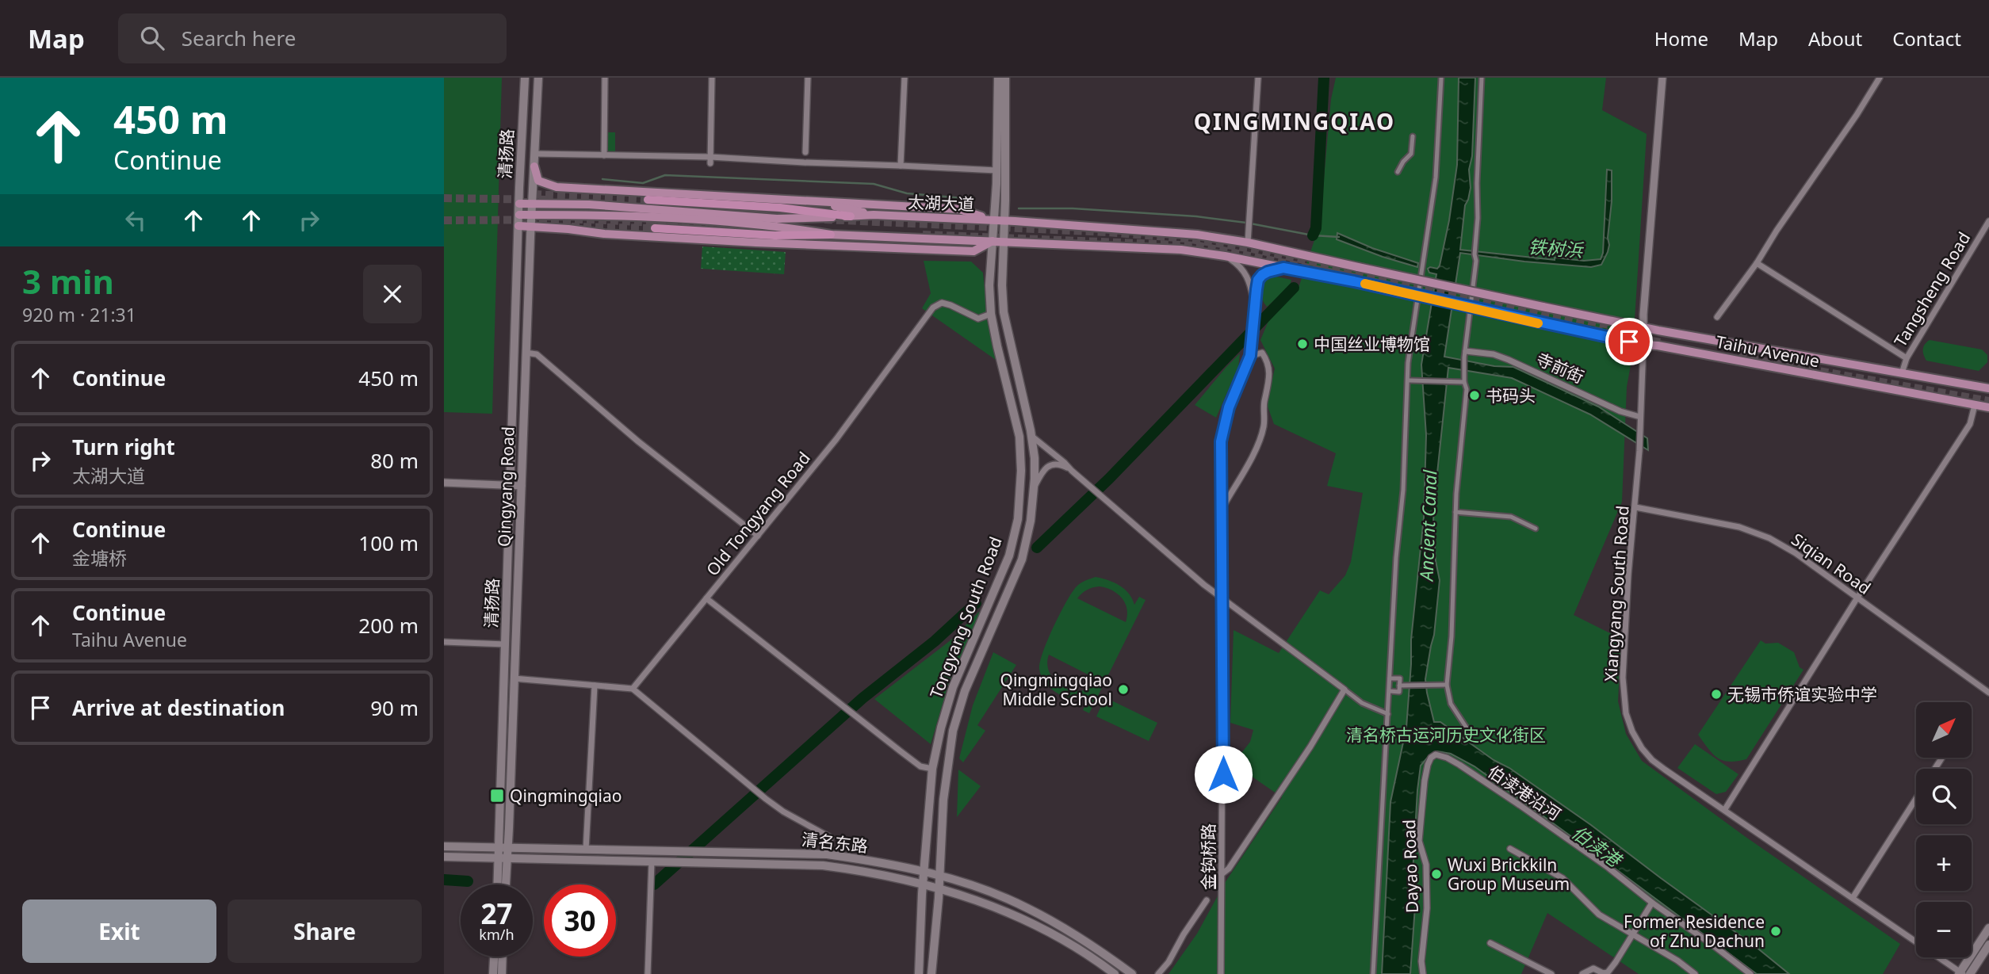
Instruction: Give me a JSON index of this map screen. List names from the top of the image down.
{
  "streets": {
    "main road": [
      "清扬路",
      "太湖大道",
      "Taihu Avenue",
      "Qingyang Road",
      "Tongyang South Road",
      "清名东路"
    ],
    "street": [
      "Tangsheng Road",
      "寺前街",
      "Old Tongyang Road",
      "Siqian Road",
      "Xiangyang South Road",
      "伯渎港沿河",
      "金钩桥路",
      "Dayao Road"
    ]
  },
  "crossings": [
    ["清扬路", "太湖大道"],
    ["清扬路", "Qingyang Road"],
    ["清扬路", "清名东路"],
    ["太湖大道", "Taihu Avenue"],
    ["太湖大道", "Qingyang Road"],
    ["太湖大道", "Tongyang South Road"],
    ["Tangsheng Road", "Taihu Avenue"],
    ["Taihu Avenue", "Xiangyang South Road"],
    ["Taihu Avenue", "金钩桥路"],
    ["寺前街", "Xiangyang South Road"],
    ["Qingyang Road", "清名东路"],
    ["Old Tongyang Road", "Tongyang South Road"],
    ["Siqian Road", "Xiangyang South Road"],
    ["Tongyang South Road", "清名东路"],
    ["伯渎港沿河", "Dayao Road"]
  ],
  "districts": ["QINGMINGQIAO"],
  "water": ["铁树浜", "Ancient Canal", "伯渎港"],
  "parks": ["清名桥古运河历史文化街区"],
  "places": {
    "other": [
      "中国丝业博物馆",
      "书码头",
      "Qingmingqiao Middle School",
      "无锡市侨谊实验中学",
      "Wuxi Brickkiln Group Museum",
      "Former Residence of Zhu Dachun"
    ],
    "transit": ["Qingmingqiao"]
  },
  "north": "top right",
  "page": {
    "header": "Map",
    "search": "Search here",
    "nav": [
      "Home",
      "Map",
      "About",
      "Contact"
    ],
    "turn": ["450 m", "Continue"],
    "heading": ["3 min", "920 m · 21:31"],
    "list": [
      {
        "name": "Continue",
        "value": "450 m"
      },
      {
        "name": "Turn right",
        "note": "太湖大道",
        "value": "80 m"
      },
      {
        "name": "Continue",
        "note": "金塘桥",
        "value": "100 m"
      },
      {
        "name": "Continue",
        "note": "Taihu Avenue",
        "value": "200 m"
      },
      {
        "name": "Arrive at destination",
        "value": "90 m"
      }
    ],
    "map_buttons": ["+", "−"],
    "speed": "27 km/h",
    "limit": "30",
    "buttons": ["Exit", "Share"]
  }
}
